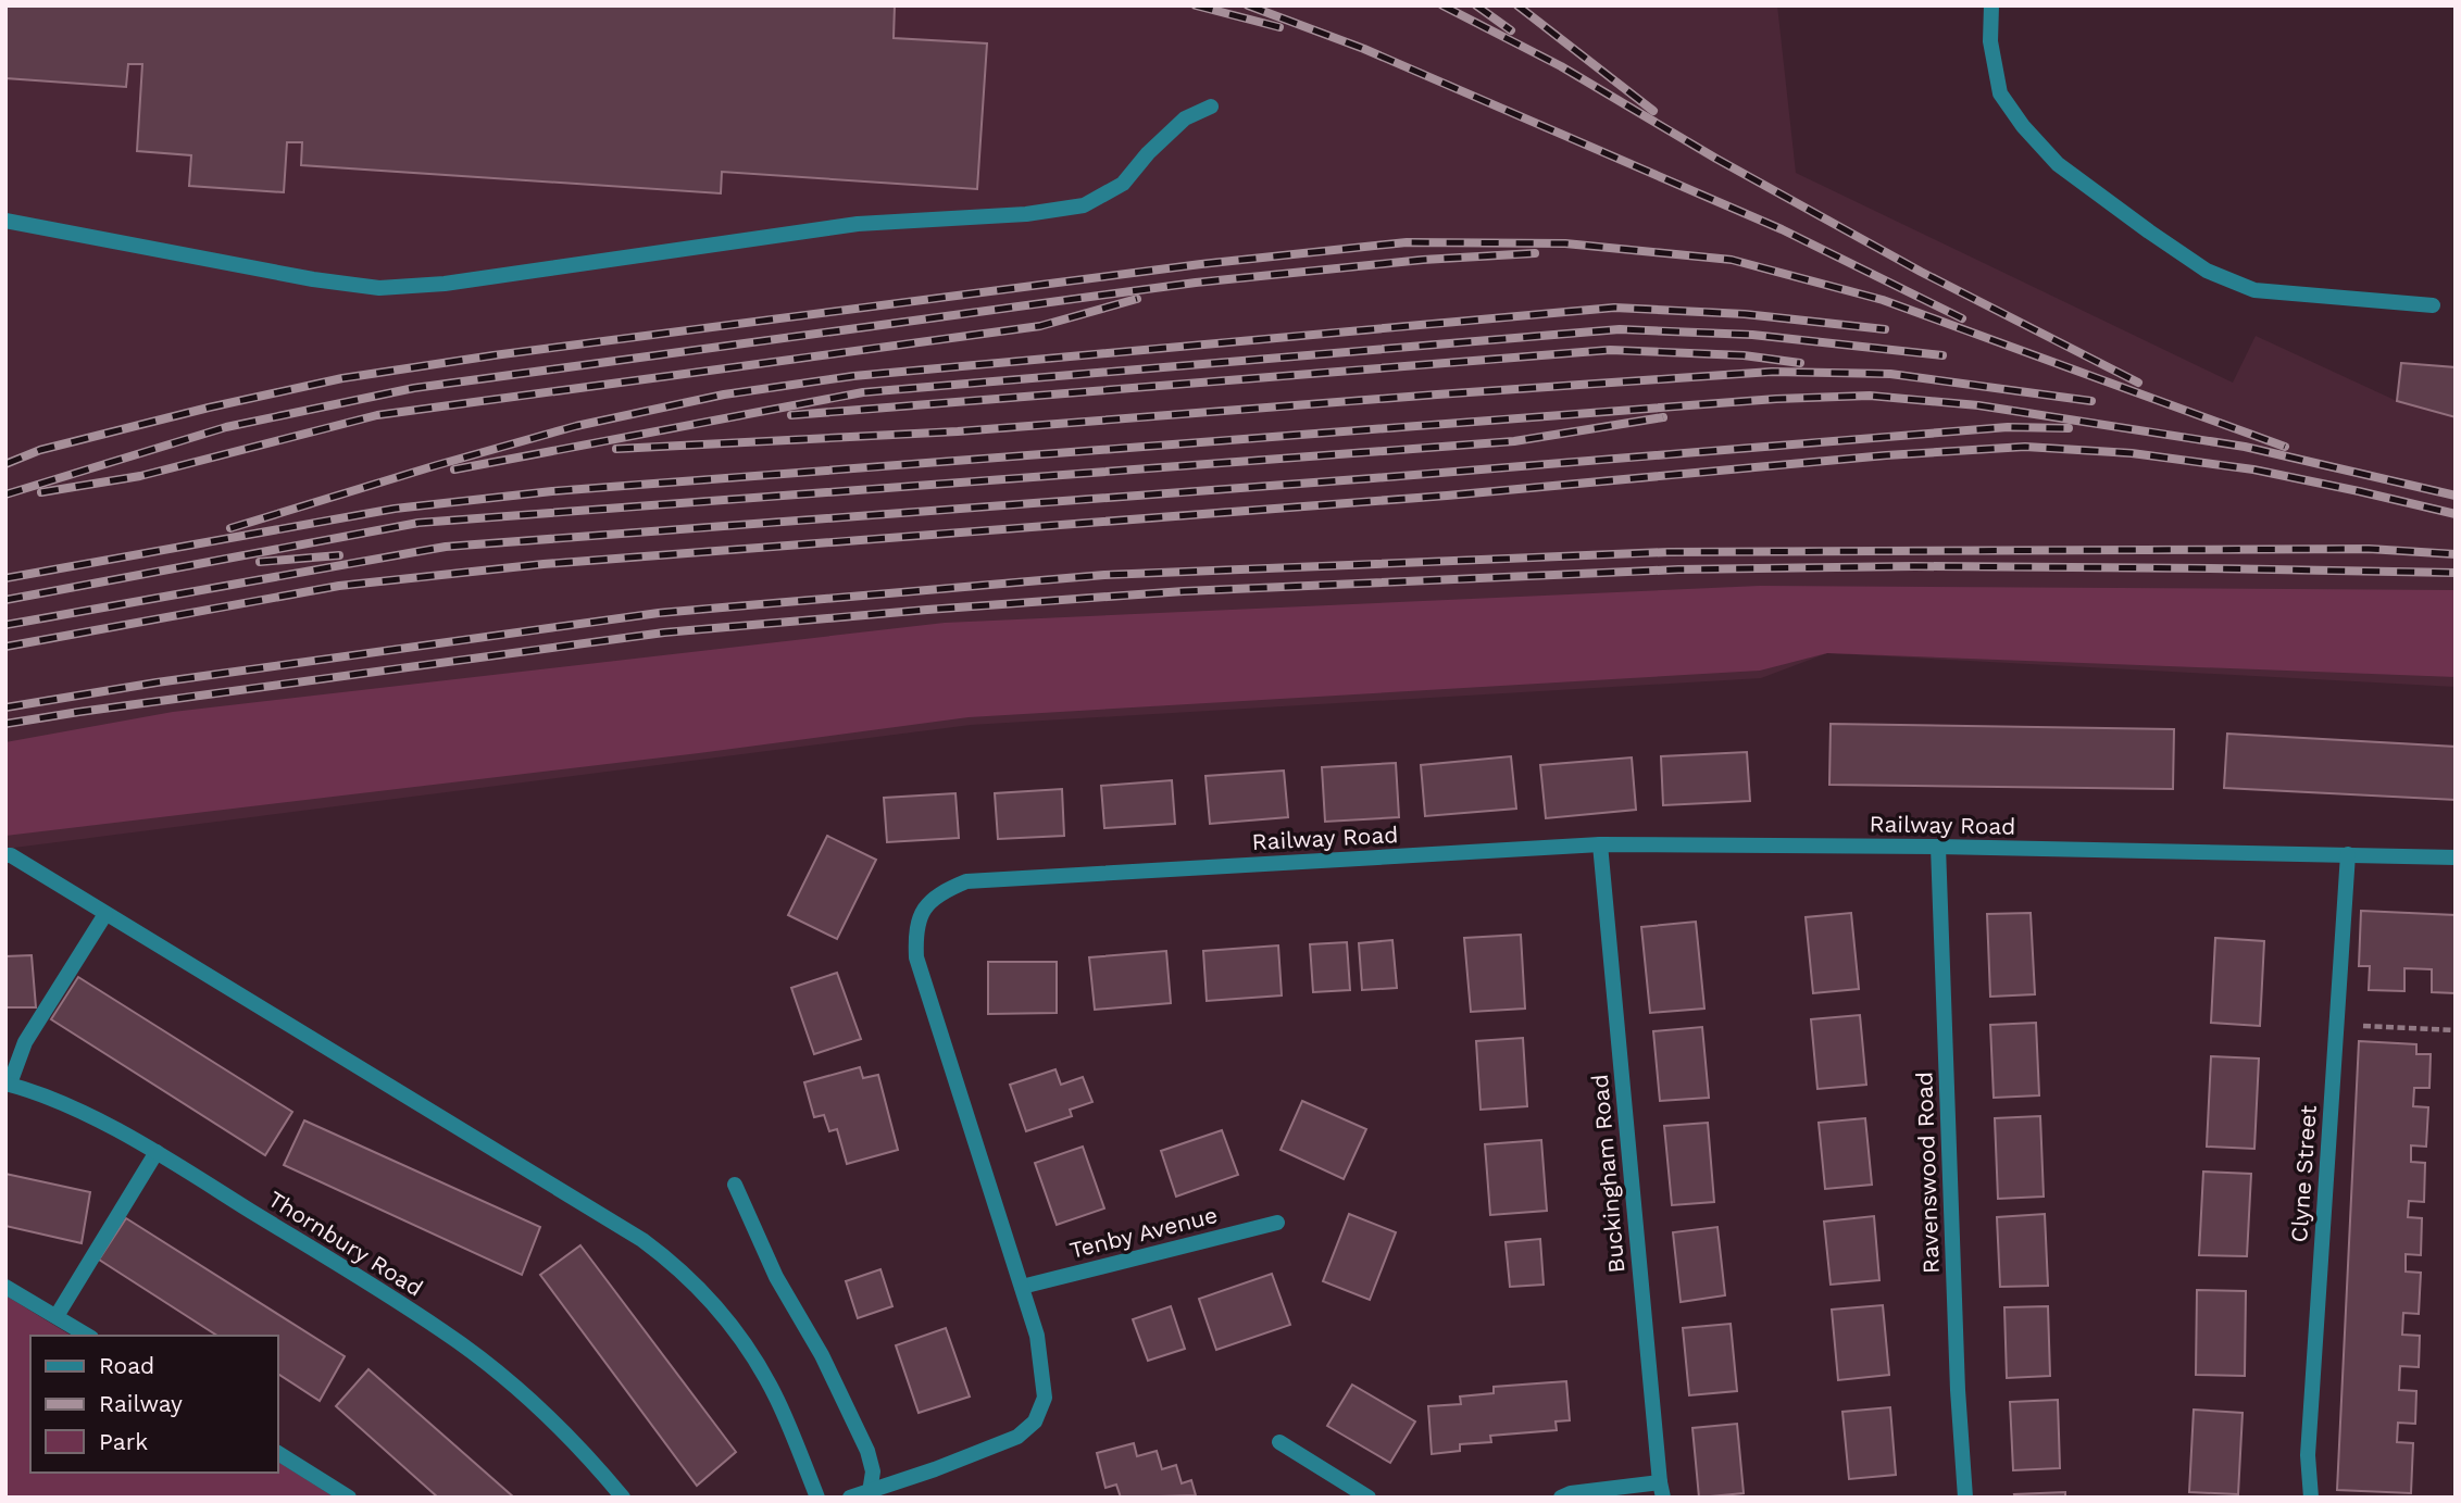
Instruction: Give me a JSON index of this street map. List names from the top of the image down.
{
  "streets": {
    "street": [
      "Railway Road",
      "Ravenswood Road",
      "Buckingham Road",
      "Clyne Street",
      "Tenby Avenue",
      "Thornbury Road"
    ]
  },
  "crossings": [
    ["Railway Road", "Ravenswood Road"],
    ["Railway Road", "Buckingham Road"],
    ["Railway Road", "Clyne Street"],
    ["Railway Road", "Tenby Avenue"]
  ],
  "legend": ["Road", "Railway", "Park"]
}
